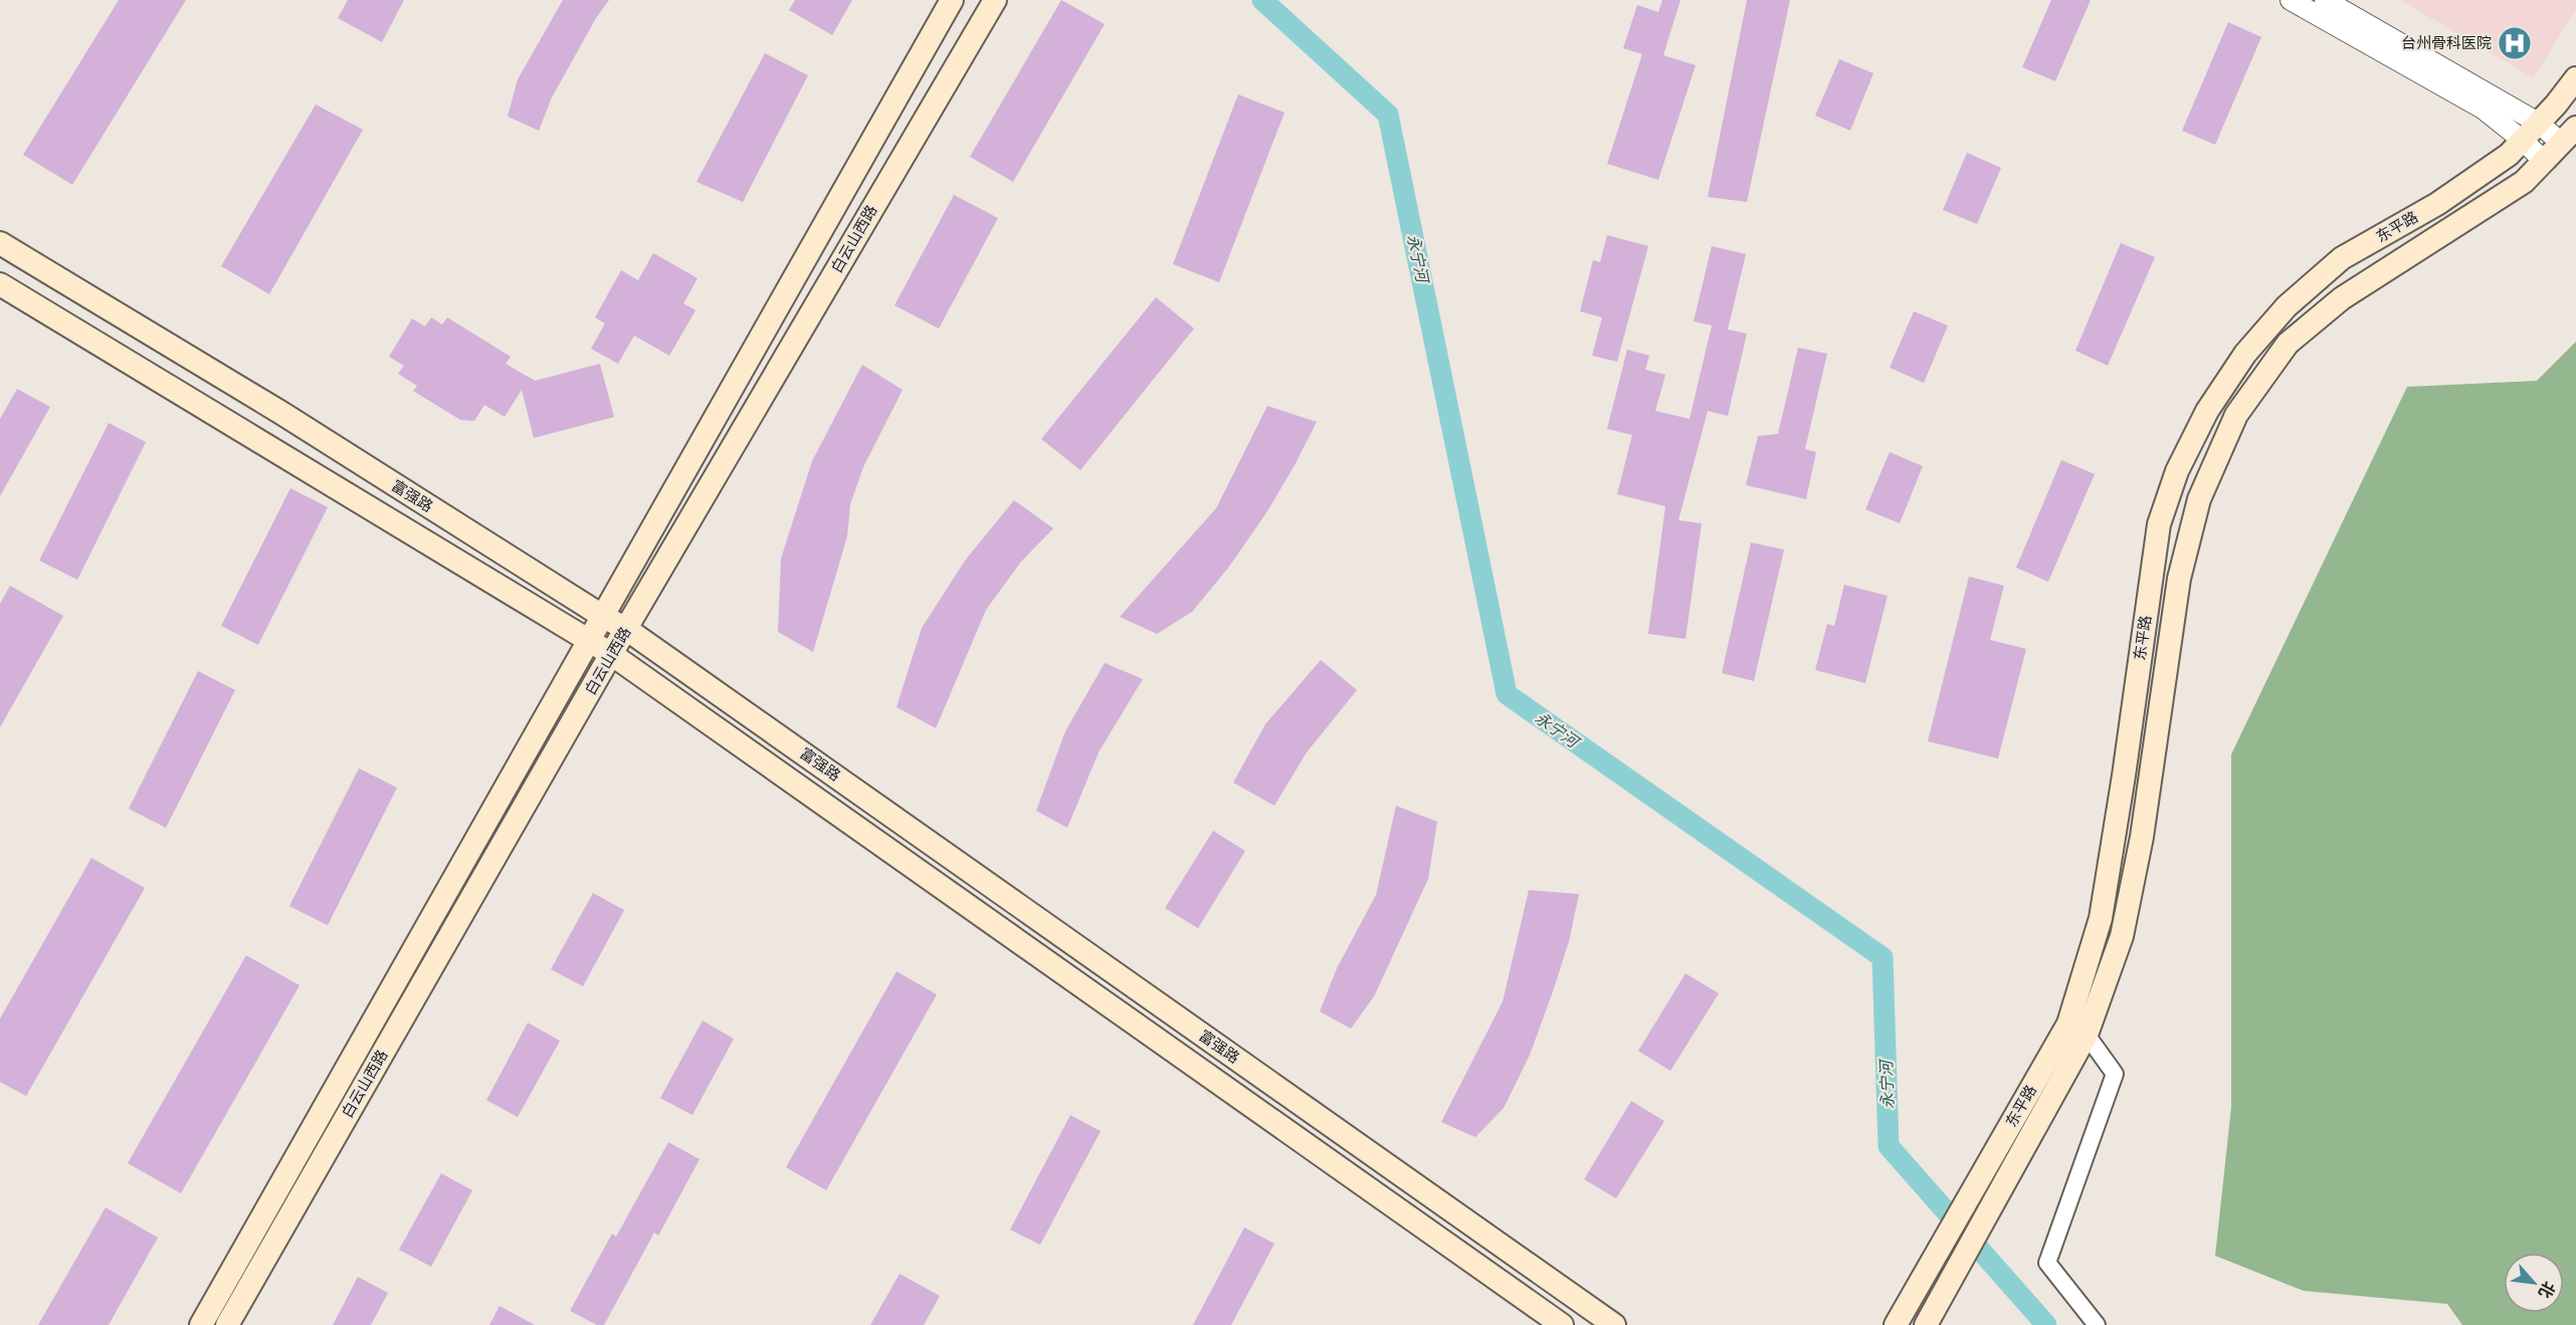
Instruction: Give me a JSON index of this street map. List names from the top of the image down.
{
  "streets": {
    "main road": ["东平路", "白云山西路", "富强路"]
  },
  "crossings": [
    ["白云山西路", "富强路"]
  ],
  "water": ["永宁河"],
  "places": {
    "hospital": ["台州骨科医院"]
  },
  "north": "bottom right"
}
